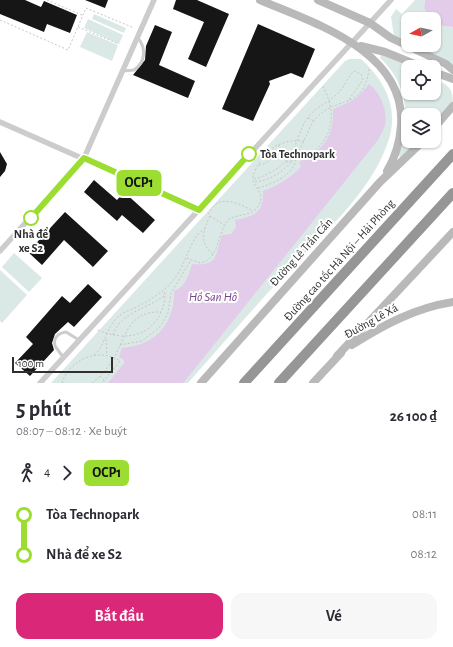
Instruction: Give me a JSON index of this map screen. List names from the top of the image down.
{
  "streets": {
    "highway": ["Đường cao tốc Hà Nội – Hải Phòng"],
    "main road": ["Đường Lê Trần Cẩn", "Đường Lê Xá"]
  },
  "water": ["Hồ San Hô"],
  "places": ["Tòa Technopark", "Nhà để xe S2"],
  "lines": ["bus line OCP1"],
  "scale_bar": "100 m",
  "north": "left",
  "page": {
    "on_map": "OCP1",
    "scale": "100 m",
    "heading": ["5 phút", "08:07 – 08:12 · Xe buýt", "26 100 ₫"],
    "legs": ["4", "OCP1"],
    "list": [
      {
        "name": "Tòa Technopark",
        "value": "08:11"
      },
      {
        "name": "Nhà để xe S2",
        "value": "08:12"
      }
    ],
    "buttons": ["Bắt đầu", "Vé"]
  }
}
